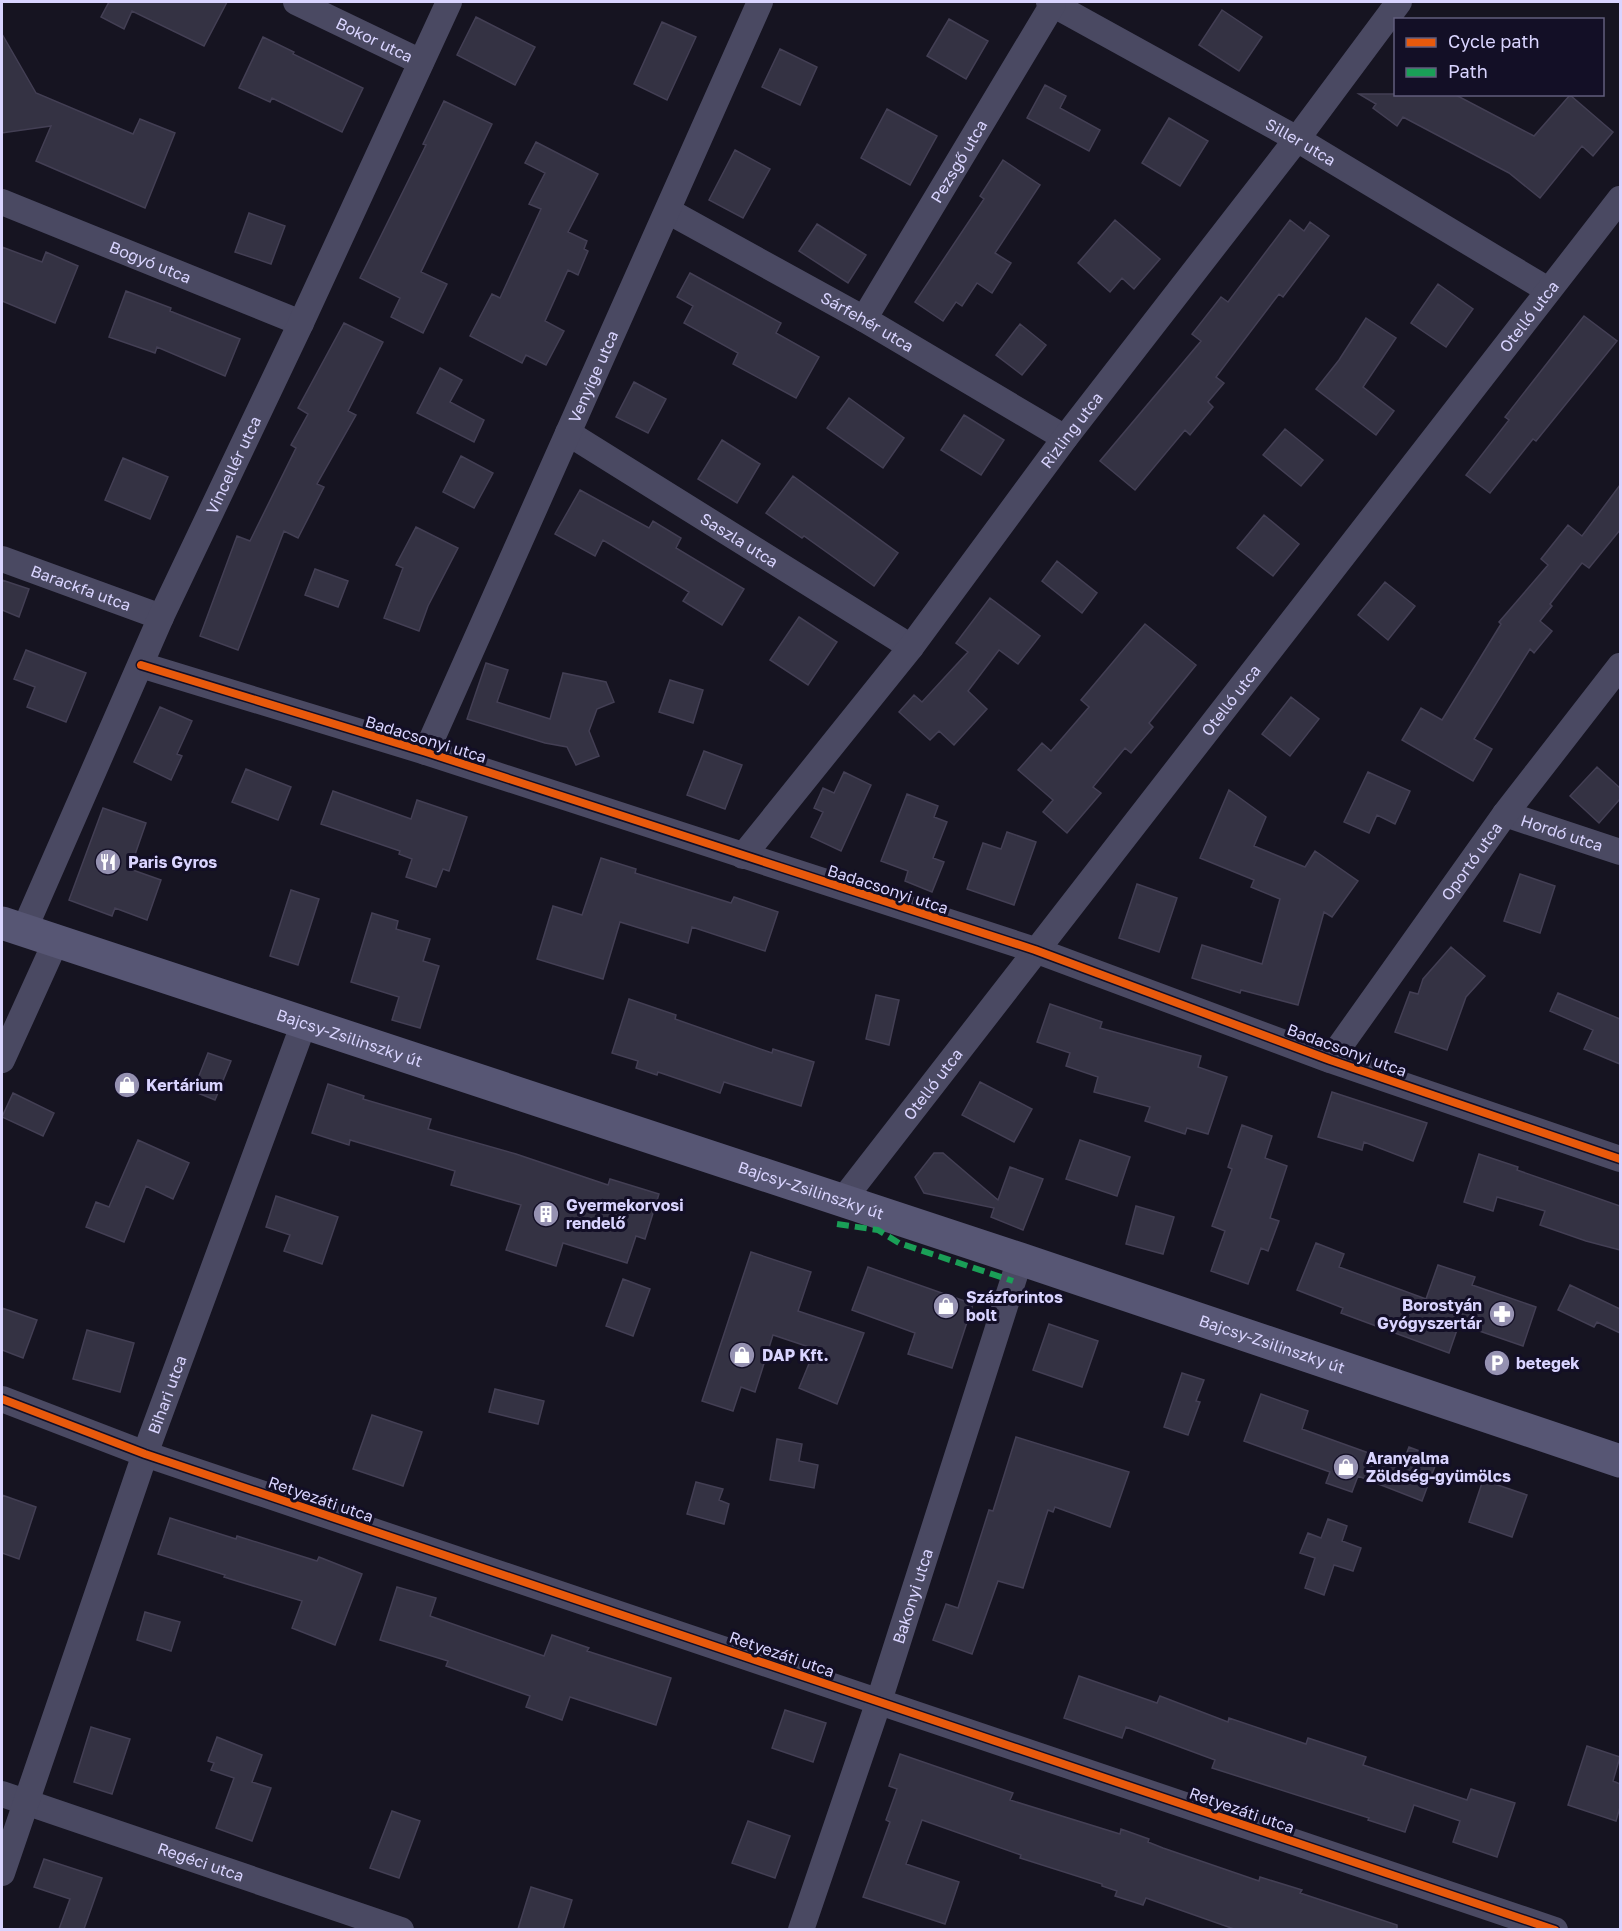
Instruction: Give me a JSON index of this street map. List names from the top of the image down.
{
  "streets": {
    "main road": ["Bajcsy-Zsilinszky út"],
    "street": [
      "Bokor utca",
      "Siller utca",
      "Pezsgő utca",
      "Bogyó utca",
      "Otelló utca",
      "Sárfehér utca",
      "Venyige utca",
      "Rizling utca",
      "Vincellér utca",
      "Saszla utca",
      "Barackfa utca",
      "Badacsonyi utca",
      "Hordó utca",
      "Oportó utca",
      "Bihari utca",
      "Retyezáti utca",
      "Bakonyi utca",
      "Regéci utca"
    ]
  },
  "crossings": [
    ["Bokor utca", "Vincellér utca"],
    ["Siller utca", "Pezsgő utca"],
    ["Siller utca", "Otelló utca"],
    ["Siller utca", "Rizling utca"],
    ["Pezsgő utca", "Sárfehér utca"],
    ["Bogyó utca", "Vincellér utca"],
    ["Otelló utca", "Badacsonyi utca"],
    ["Otelló utca", "Bajcsy-Zsilinszky út"],
    ["Sárfehér utca", "Venyige utca"],
    ["Sárfehér utca", "Rizling utca"],
    ["Venyige utca", "Saszla utca"],
    ["Venyige utca", "Badacsonyi utca"],
    ["Rizling utca", "Saszla utca"],
    ["Rizling utca", "Badacsonyi utca"],
    ["Vincellér utca", "Barackfa utca"],
    ["Vincellér utca", "Badacsonyi utca"],
    ["Vincellér utca", "Bajcsy-Zsilinszky út"],
    ["Badacsonyi utca", "Oportó utca"],
    ["Hordó utca", "Oportó utca"],
    ["Bajcsy-Zsilinszky út", "Bihari utca"],
    ["Bajcsy-Zsilinszky út", "Bakonyi utca"],
    ["Bihari utca", "Retyezáti utca"],
    ["Bihari utca", "Regéci utca"],
    ["Retyezáti utca", "Bakonyi utca"]
  ],
  "places": {
    "restaurant": ["Paris Gyros"],
    "shop": [
      "Kertárium",
      "Százforintos bolt",
      "DAP Kft.",
      "Aranyalma Zöldség-gyümölcs"
    ],
    "building": ["Gyermekorvosi rendelő"],
    "pharmacy": ["Borostyán Gyógyszertár"],
    "parking": ["betegek"]
  },
  "legend": ["Cycle path", "Path"]
}
